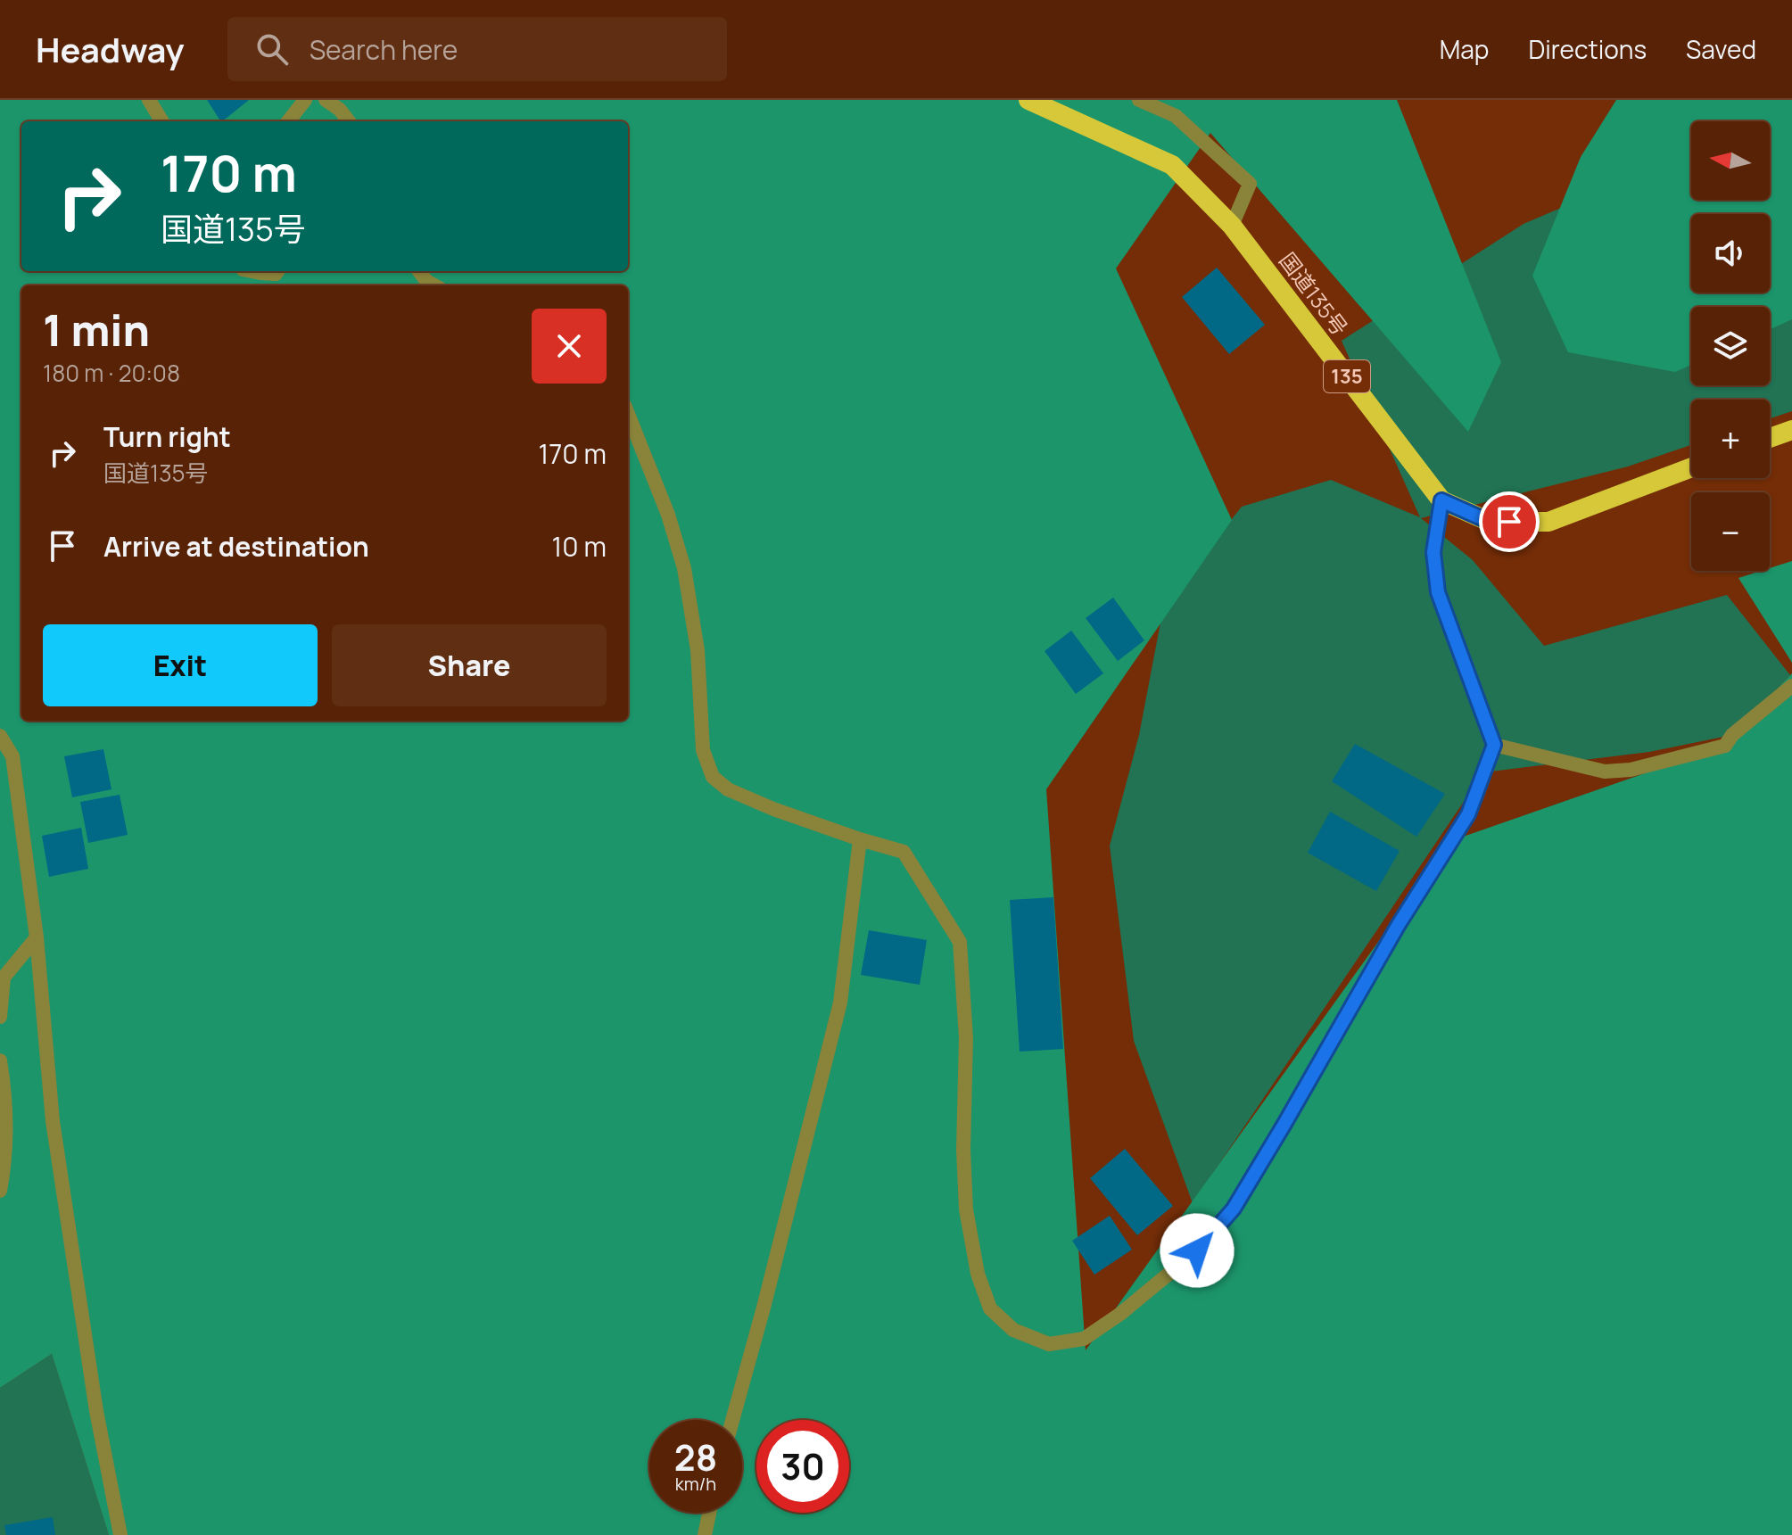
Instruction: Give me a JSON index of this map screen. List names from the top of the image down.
{
  "streets": {
    "highway": ["国道135号", "135"]
  },
  "north": "left",
  "page": {
    "header": "Headway",
    "search": "Search here",
    "nav": ["Map", "Directions", "Saved"],
    "map_buttons": ["+", "−"],
    "turn": ["170 m", "国道135号"],
    "heading": ["1 min", "180 m · 20:08"],
    "list": [
      {
        "name": "Turn right",
        "note": "国道135号",
        "value": "170 m"
      },
      {
        "name": "Arrive at destination",
        "value": "10 m"
      }
    ],
    "buttons": ["Exit", "Share"],
    "speed": "28 km/h",
    "limit": "30"
  }
}
